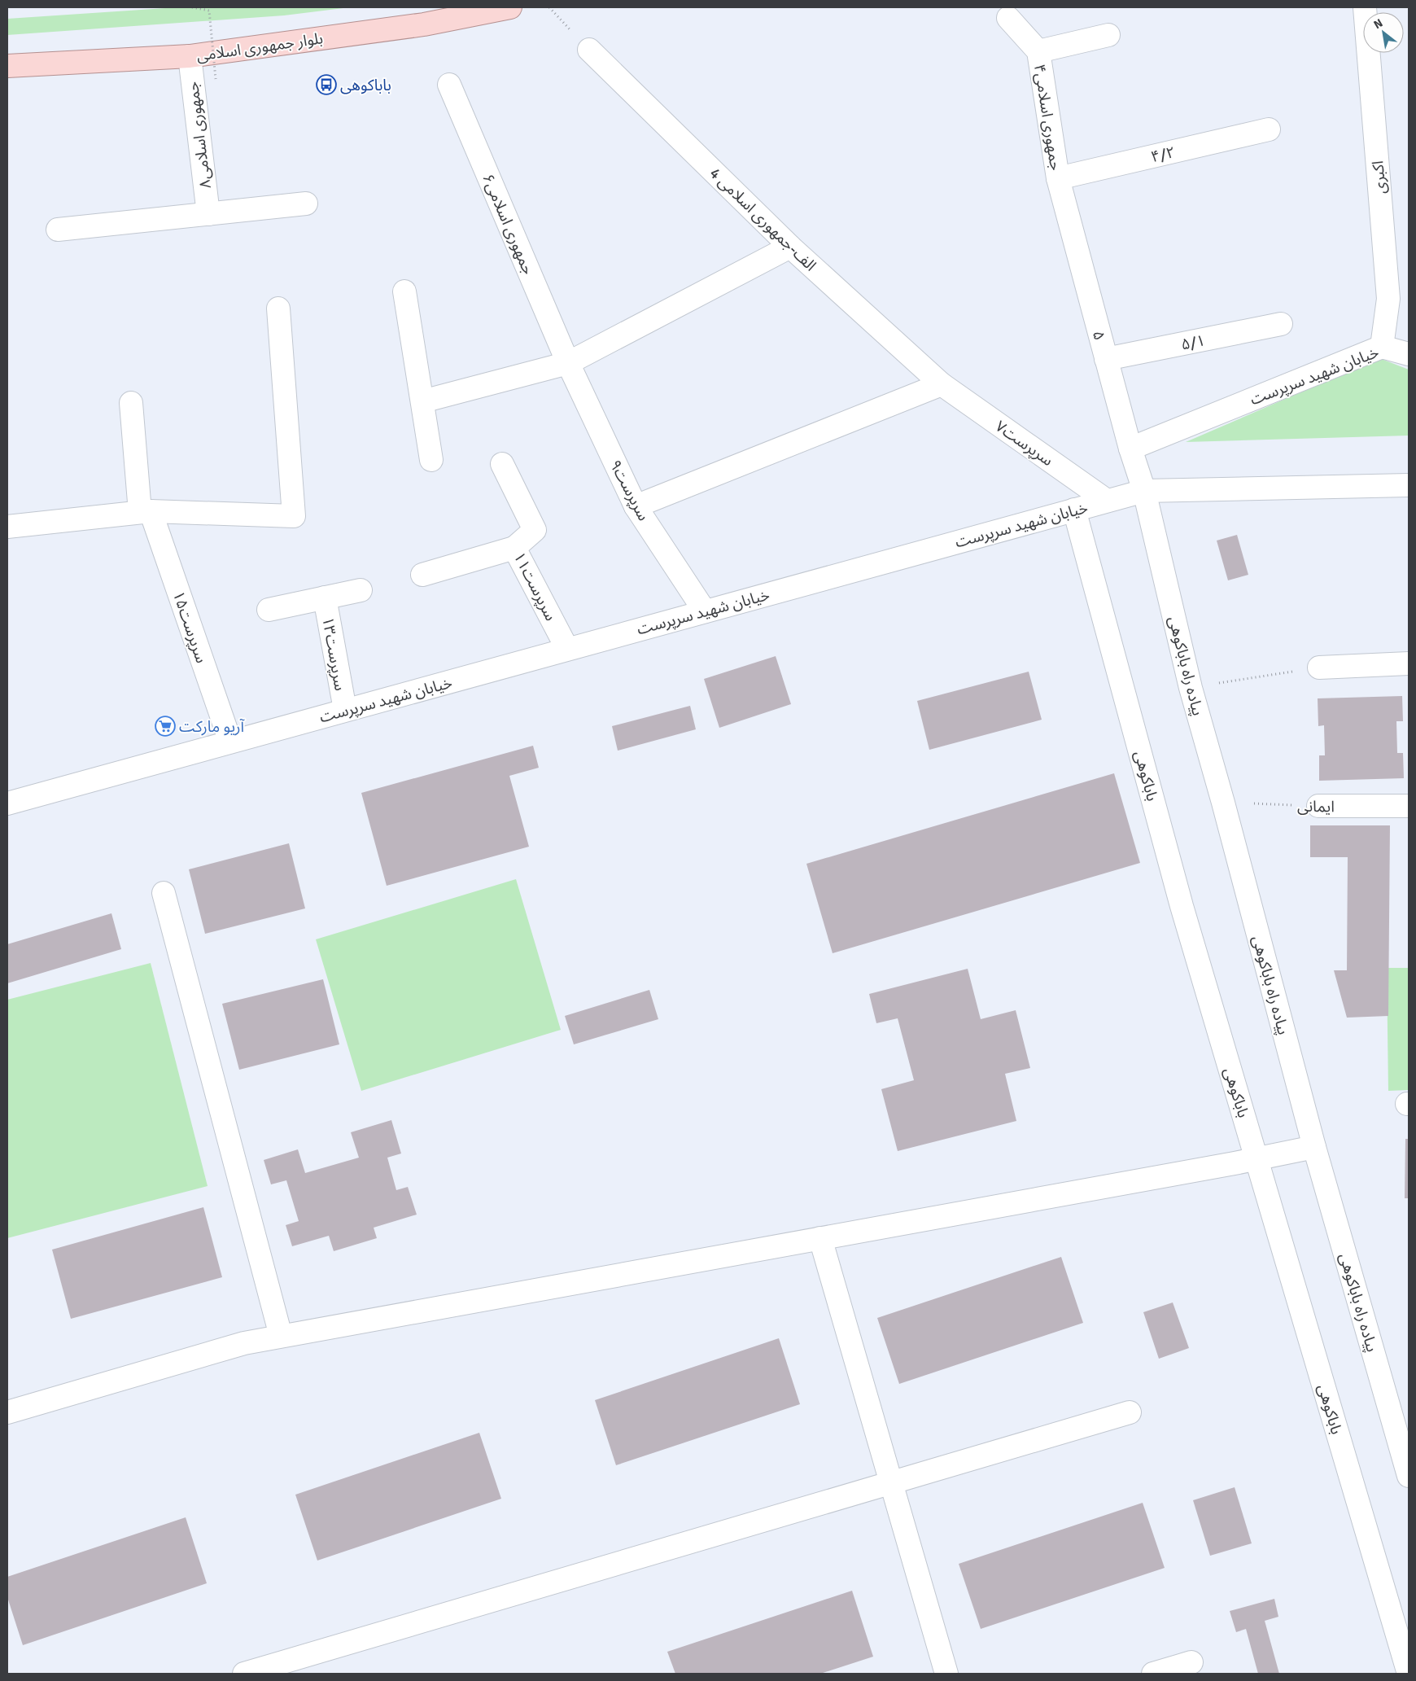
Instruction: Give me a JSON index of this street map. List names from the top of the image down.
{
  "streets": {
    "main road": ["بلوار جمهوری اسلامی"],
    "street": [
      "جمهوری اسلامی۴",
      "جمهوری اسلامی۸",
      "۴/۲",
      "اکبری",
      "4 الف-جمهوری اسلامی",
      "جمهوری اسلامی۶",
      "۵",
      "۵/۱",
      "خیابان شهید سرپرست",
      "سرپرست۷",
      "سرپرست۹",
      "سرپرست۱۱",
      "سرپرست۱۵",
      "سرپرست۱۳",
      "پیاده راه باباکوهی",
      "باباکوهی",
      "ایمانی"
    ]
  },
  "crossings": [
    ["بلوار جمهوری اسلامی", "جمهوری اسلامی۸"],
    ["جمهوری اسلامی۴", "۴/۲"],
    ["جمهوری اسلامی۴", "۵"],
    ["۴/۲", "۵"],
    ["اکبری", "خیابان شهید سرپرست"],
    ["4 الف-جمهوری اسلامی", "سرپرست۷"],
    ["جمهوری اسلامی۶", "سرپرست۹"],
    ["۵", "۵/۱"],
    ["۵", "خیابان شهید سرپرست"],
    ["۵", "پیاده راه باباکوهی"],
    ["خیابان شهید سرپرست", "سرپرست۷"],
    ["خیابان شهید سرپرست", "سرپرست۹"],
    ["خیابان شهید سرپرست", "سرپرست۱۱"],
    ["خیابان شهید سرپرست", "سرپرست۱۵"],
    ["خیابان شهید سرپرست", "سرپرست۱۳"],
    ["خیابان شهید سرپرست", "پیاده راه باباکوهی"],
    ["خیابان شهید سرپرست", "باباکوهی"],
    ["پیاده راه باباکوهی", "ایمانی"]
  ],
  "places": {
    "bus stop": ["باباکوهی"],
    "supermarket": ["آریو مارکت"]
  },
  "north": "top left"
}
